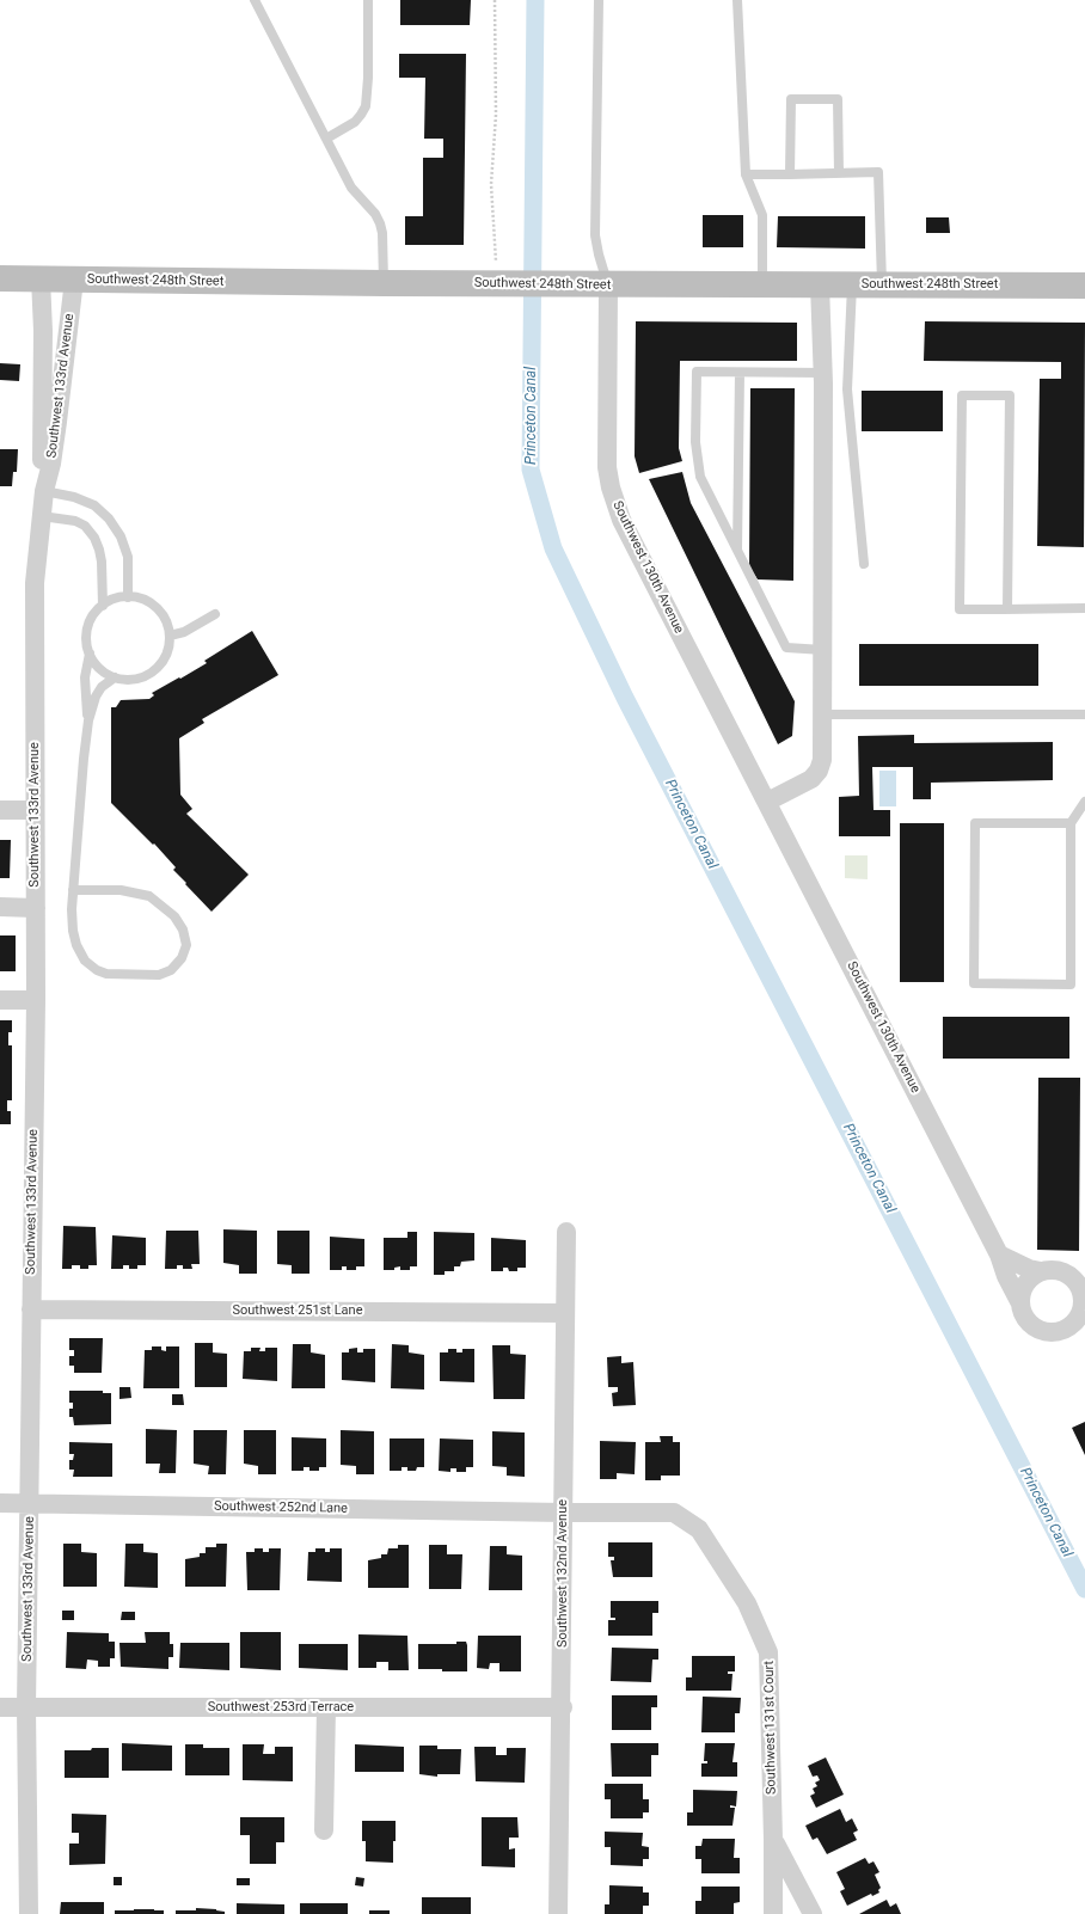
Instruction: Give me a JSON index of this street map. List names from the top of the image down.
{
  "streets": {
    "street": [
      "Southwest 248th Street",
      "Southwest 133rd Avenue",
      "Southwest 130th Avenue",
      "Southwest 251st Lane",
      "Southwest 252nd Lane",
      "Southwest 132nd Avenue",
      "Southwest 253rd Terrace",
      "Southwest 131st Court"
    ]
  },
  "crossings": [
    ["Southwest 248th Street", "Southwest 133rd Avenue"],
    ["Southwest 248th Street", "Southwest 130th Avenue"],
    ["Southwest 133rd Avenue", "Southwest 251st Lane"],
    ["Southwest 133rd Avenue", "Southwest 252nd Lane"],
    ["Southwest 133rd Avenue", "Southwest 253rd Terrace"],
    ["Southwest 251st Lane", "Southwest 132nd Avenue"],
    ["Southwest 252nd Lane", "Southwest 132nd Avenue"],
    ["Southwest 252nd Lane", "Southwest 131st Court"],
    ["Southwest 132nd Avenue", "Southwest 253rd Terrace"],
    ["Southwest 132nd Avenue", "Southwest 131st Court"]
  ],
  "water": ["Princeton Canal"]
}
